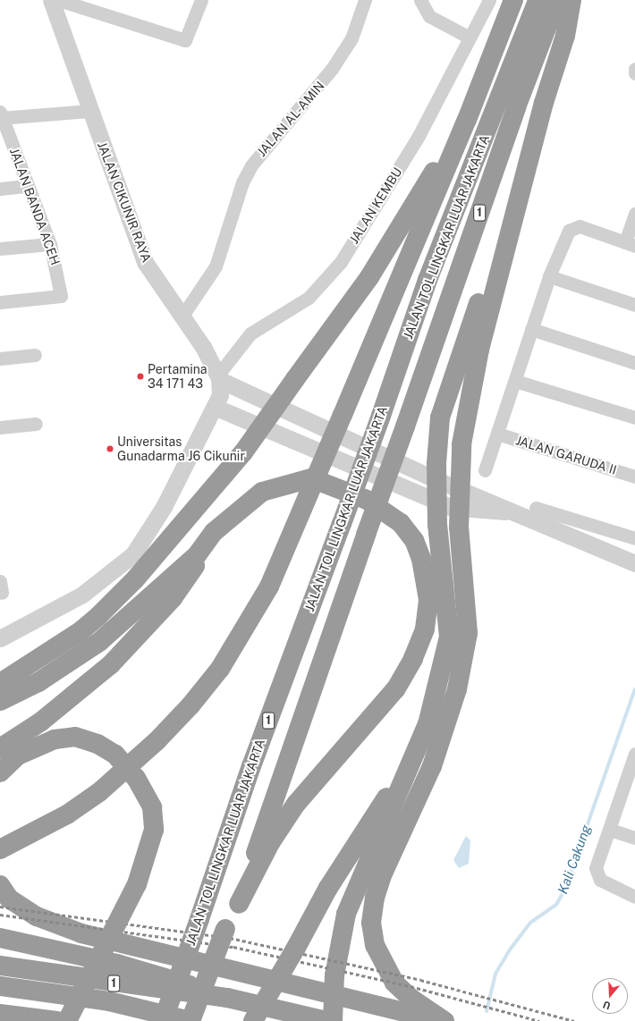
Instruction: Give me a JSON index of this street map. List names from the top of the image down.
{
  "streets": {
    "highway": ["1", "JALAN TOL LINGKAR LUAR JAKARTA"],
    "street": [
      "JALAN AL-AMIN",
      "JALAN CIKUNIR RAYA",
      "JALAN KEMBU",
      "JALAN BANDA ACEH",
      "JALAN GARUDA II"
    ]
  },
  "crossings": [
    ["JALAN AL-AMIN", "JALAN CIKUNIR RAYA"],
    ["JALAN CIKUNIR RAYA", "JALAN KEMBU"],
    ["1", "JALAN TOL LINGKAR LUAR JAKARTA"]
  ],
  "water": ["Kali Cakung"],
  "places": ["Pertamina 34 171 43", "Universitas Gunadarma J6 Cikunir"],
  "north": "bottom"
}
